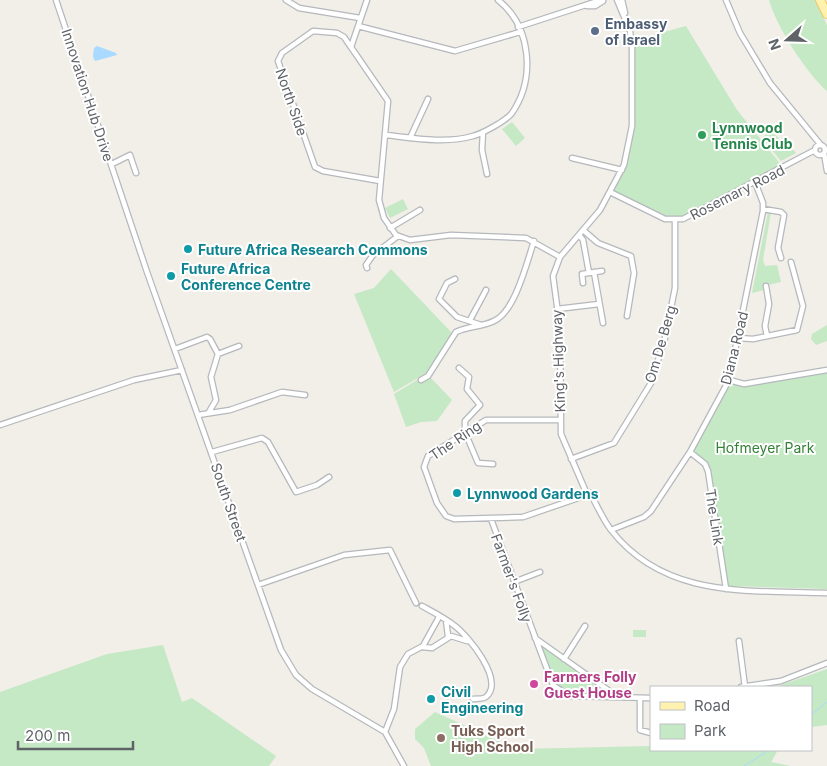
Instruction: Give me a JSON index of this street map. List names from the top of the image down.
{
  "streets": {
    "street": [
      "Innovation Hub Drive",
      "North Side",
      "Rosemary Road",
      "Om De Berg",
      "Diana Road",
      "King's Highway",
      "The Ring",
      "South Street",
      "The Link",
      "Farmer's Folly"
    ]
  },
  "crossings": [
    ["Innovation Hub Drive", "South Street"],
    ["Rosemary Road", "Om De Berg"],
    ["Rosemary Road", "Diana Road"],
    ["Rosemary Road", "King's Highway"],
    ["Om De Berg", "King's Highway"],
    ["Diana Road", "King's Highway"],
    ["Diana Road", "The Link"],
    ["King's Highway", "The Ring"],
    ["King's Highway", "The Link"],
    ["The Ring", "Farmer's Folly"]
  ],
  "parks": ["Hofmeyer Park"],
  "places": [
    "Embassy of Israel",
    "Lynnwood Tennis Club",
    "Future Africa Research Commons",
    "Future Africa Conference Centre",
    "Lynnwood Gardens",
    "Farmers Folly Guest House",
    "Civil Engineering",
    "Tuks Sport High School"
  ],
  "legend": ["Road", "Park"],
  "scale_bar": "200 m",
  "north": "left"
}
